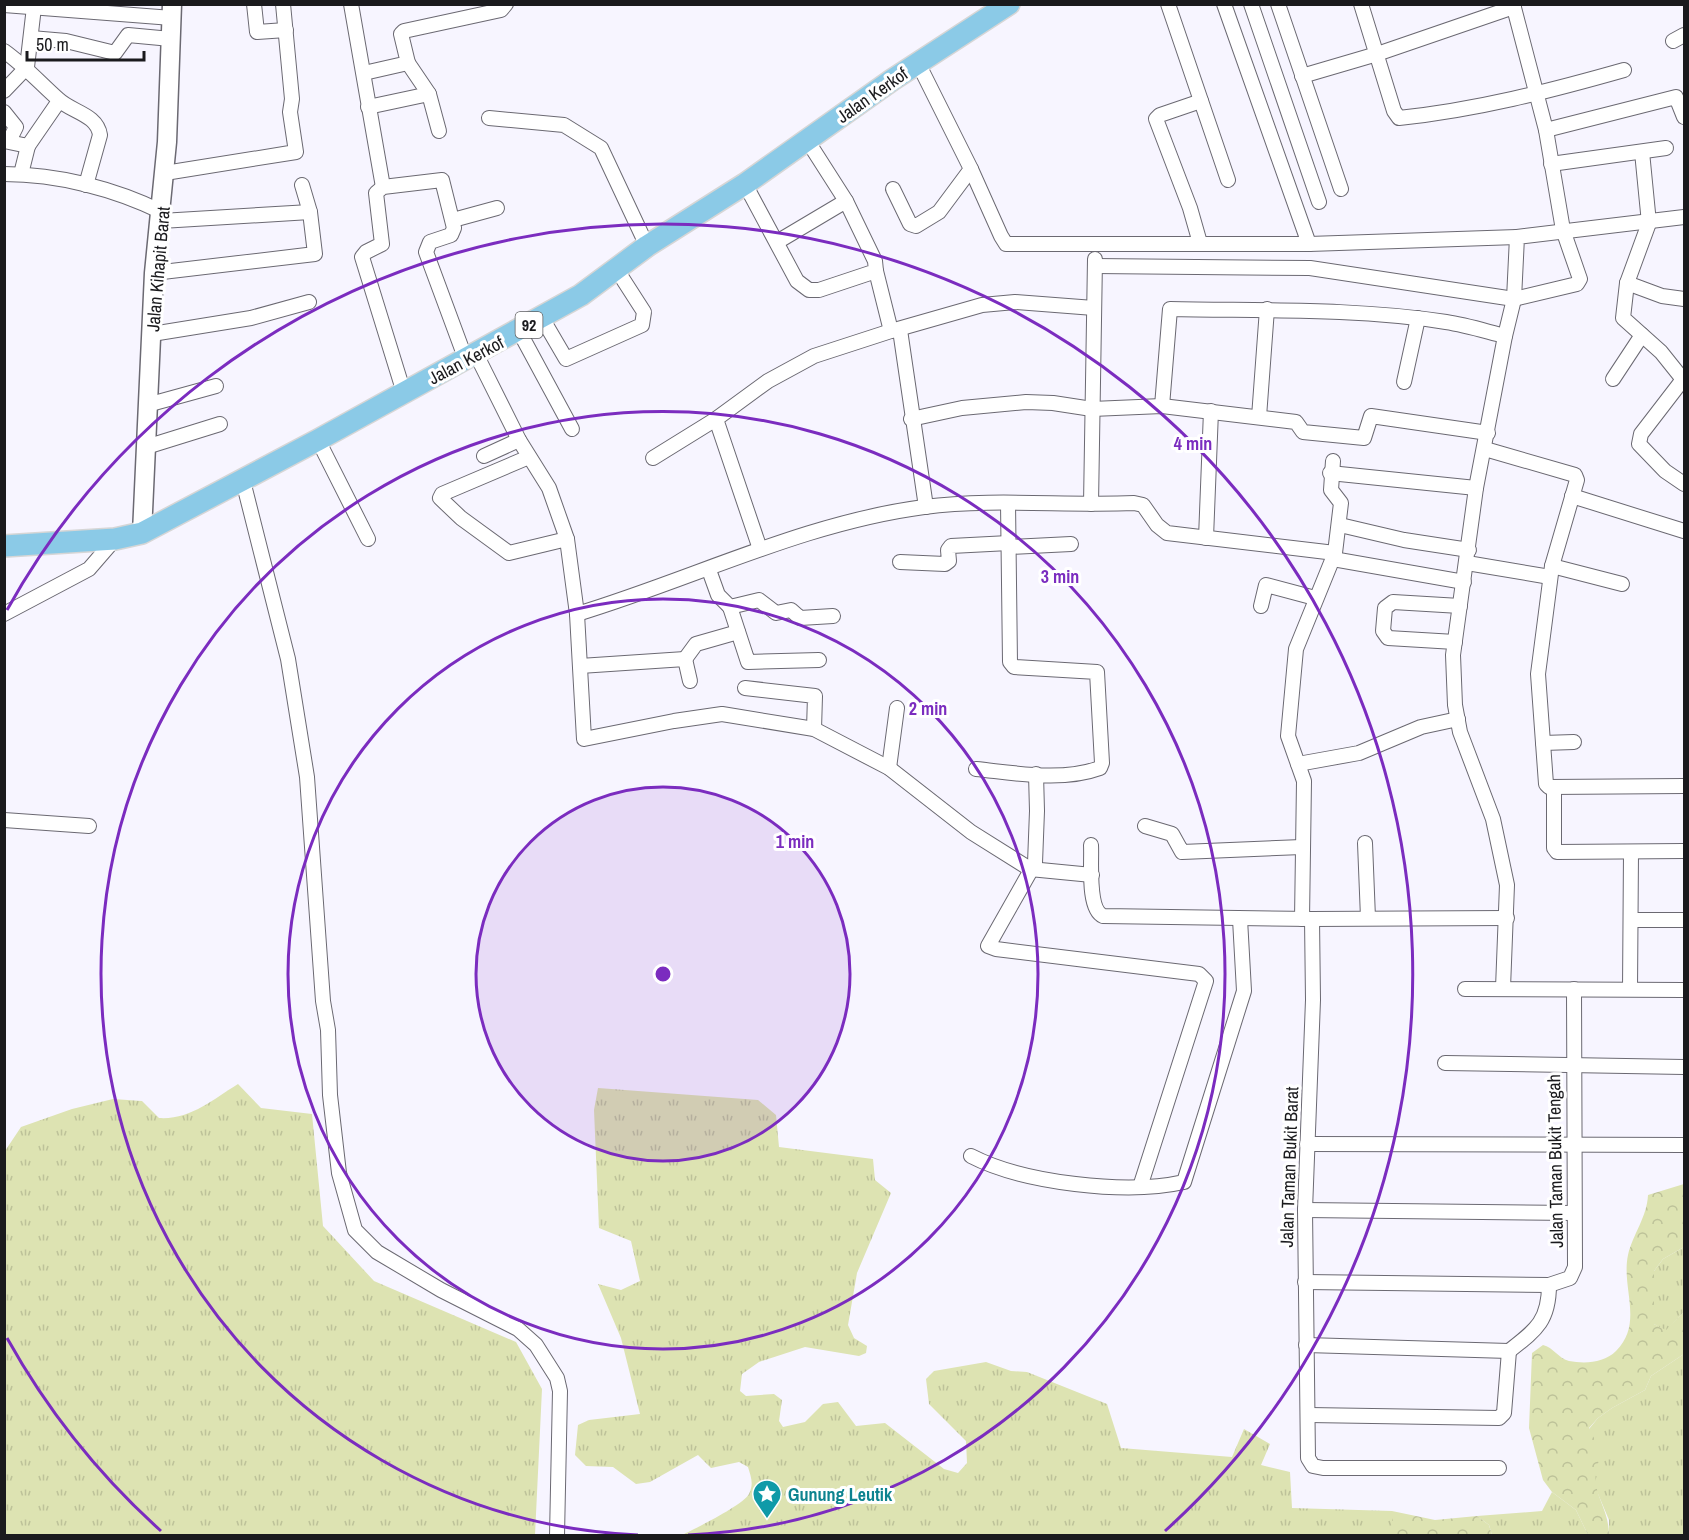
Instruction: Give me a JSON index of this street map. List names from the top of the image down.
{
  "streets": {
    "main road": ["Jalan Kerkof", "92"],
    "street": ["Jalan Kihapit Barat", "Jalan Taman Bukit Tengah", "Jalan Taman Bukit Barat"]
  },
  "crossings": [
    ["Jalan Kerkof", "Jalan Kihapit Barat"]
  ],
  "places": {
    "place": ["Gunung Leutik"]
  },
  "scale_bar": "50 m",
  "rings": [
    "4 min",
    "3 min",
    "2 min",
    "1 min"
  ]
}
